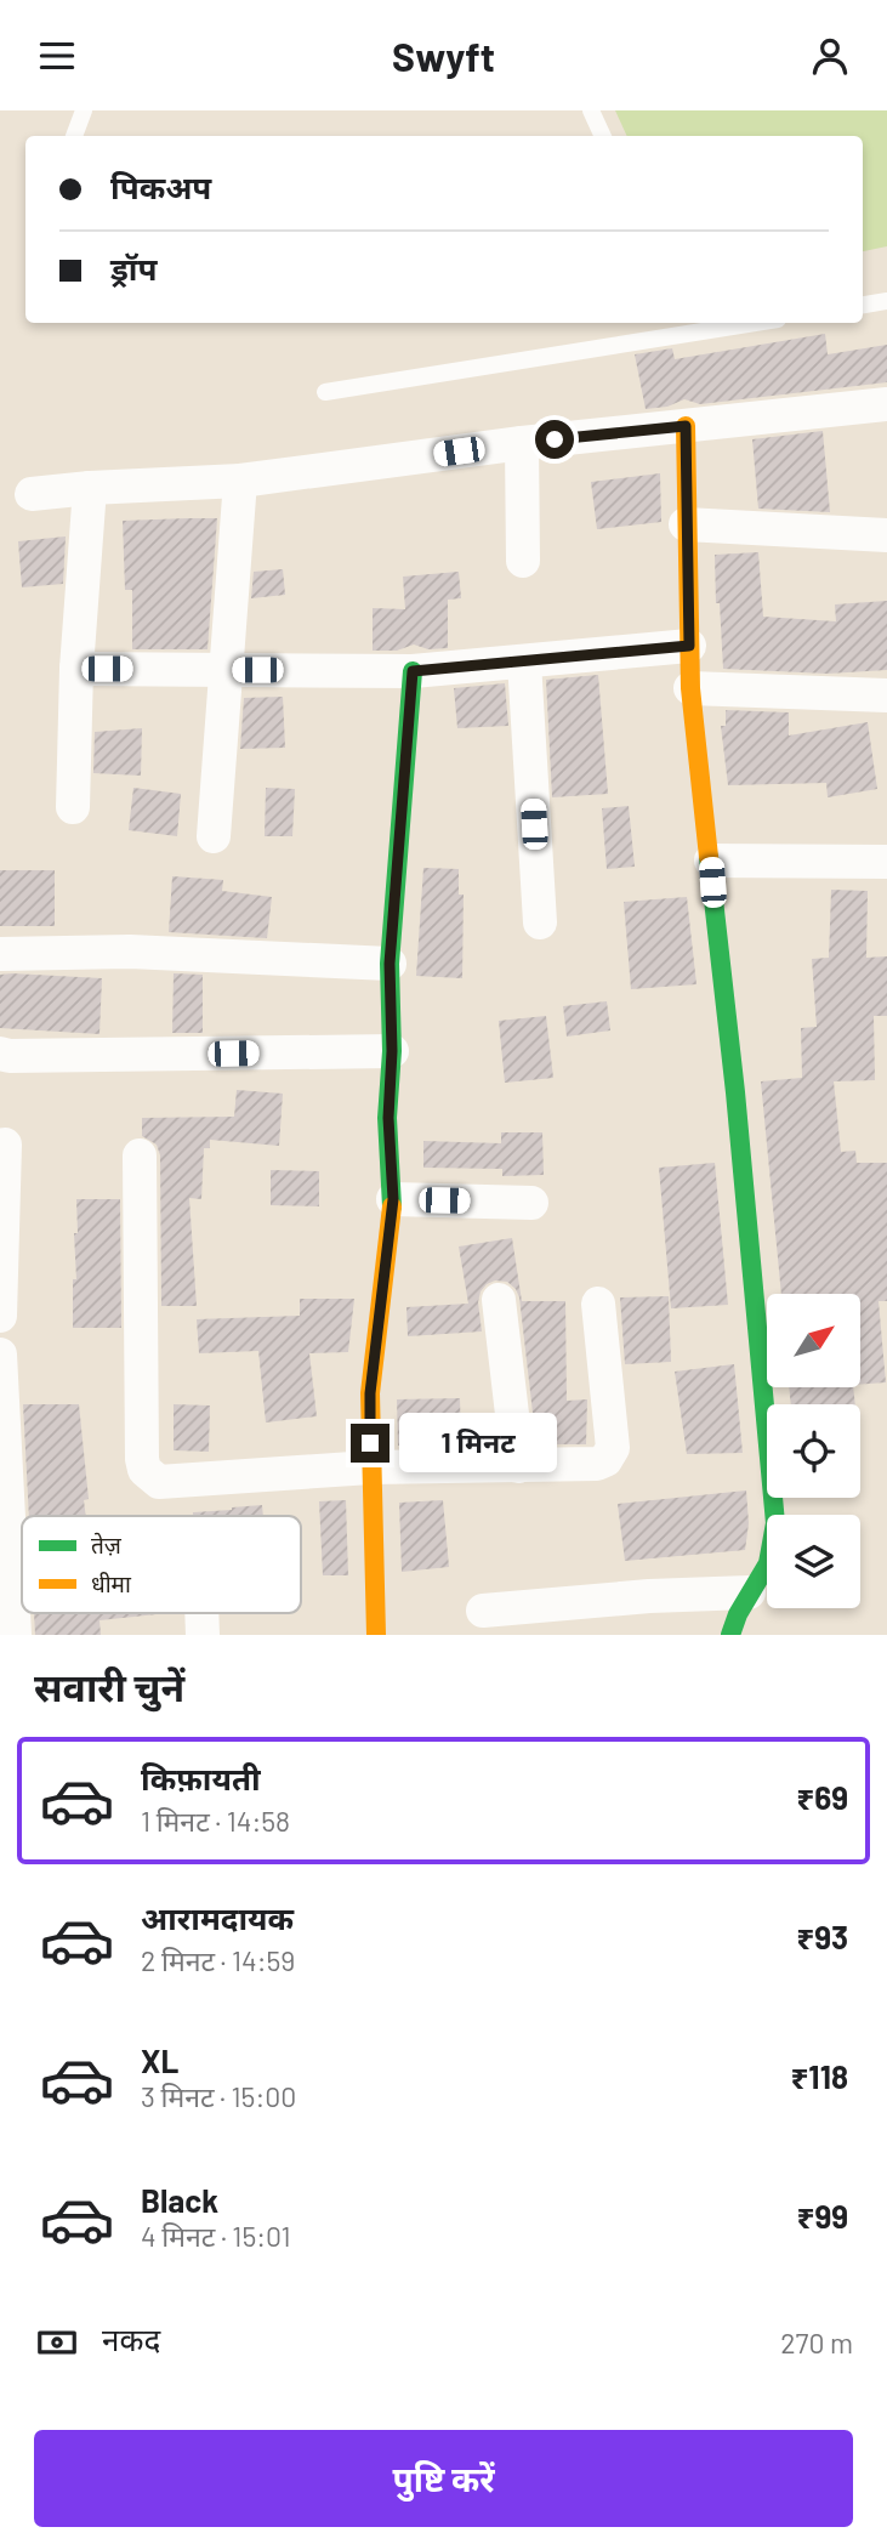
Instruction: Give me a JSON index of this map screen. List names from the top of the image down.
{
  "legend": ["तेज़", "धीमा"],
  "north": "top right",
  "page": {
    "header": "Swyft",
    "banner": ["पिकअप", "ड्रॉप"],
    "bubble": "1 मिनट",
    "heading": "सवारी चुनें",
    "list": [
      {
        "name": "किफ़ायती",
        "note": "1 मिनट · 14:58",
        "value": "₹69"
      },
      {
        "name": "आरामदायक",
        "note": "2 मिनट · 14:59",
        "value": "₹93"
      },
      {
        "name": "XL",
        "note": "3 मिनट · 15:00",
        "value": "₹118"
      },
      {
        "name": "Black",
        "note": "4 मिनट · 15:01",
        "value": "₹99"
      }
    ],
    "pay": ["नकद", "270 m"],
    "buttons": "पुष्टि करें"
  }
}
